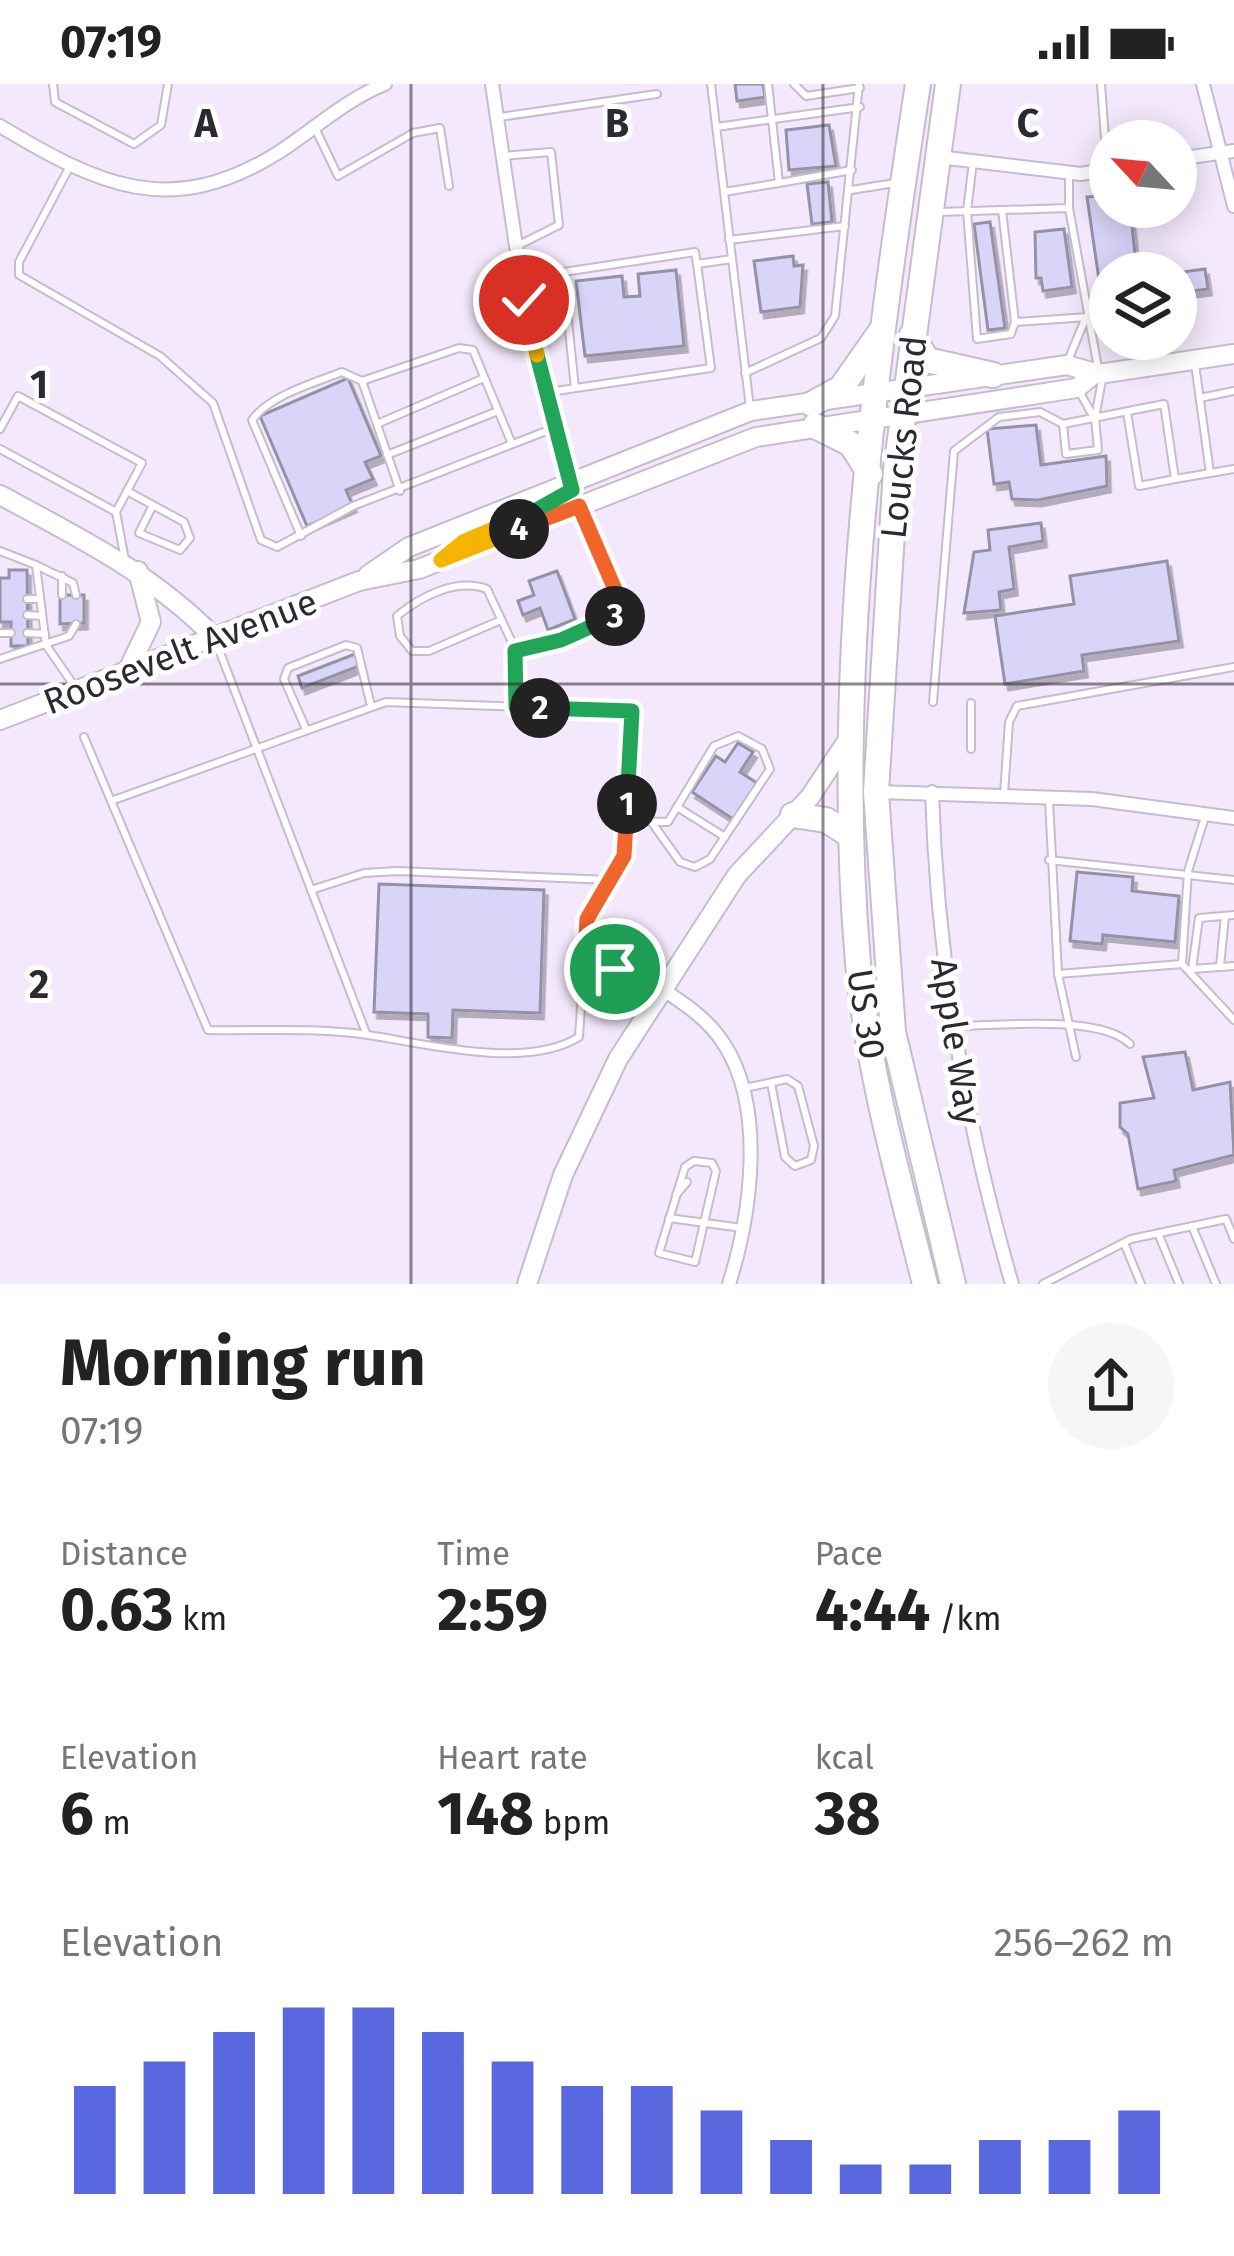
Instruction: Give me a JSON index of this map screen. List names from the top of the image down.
{
  "streets": {
    "highway": ["Loucks Road", "US 30"],
    "main road": ["Roosevelt Avenue"],
    "street": ["Apple Way"]
  },
  "crossings": [
    ["Loucks Road", "Roosevelt Avenue"],
    ["Loucks Road", "US 30"]
  ],
  "north": "top left",
  "page": {
    "status": "07:19",
    "pins": [
      "4",
      "3",
      "2",
      "1"
    ],
    "heading": ["Morning run", "07:19"],
    "stats": [
      ["Distance", "0.63 km"],
      ["Time", "2:59"],
      ["Pace", "4:44 /km"],
      ["Elevation", "6 m"],
      ["Heart rate", "148 bpm"],
      ["kcal", "38"]
    ],
    "chart": ["Elevation", "256–262 m"]
  },
  "grid": {
    "columns": ["A", "B", "C"],
    "rows": ["1", "2"]
  }
}
